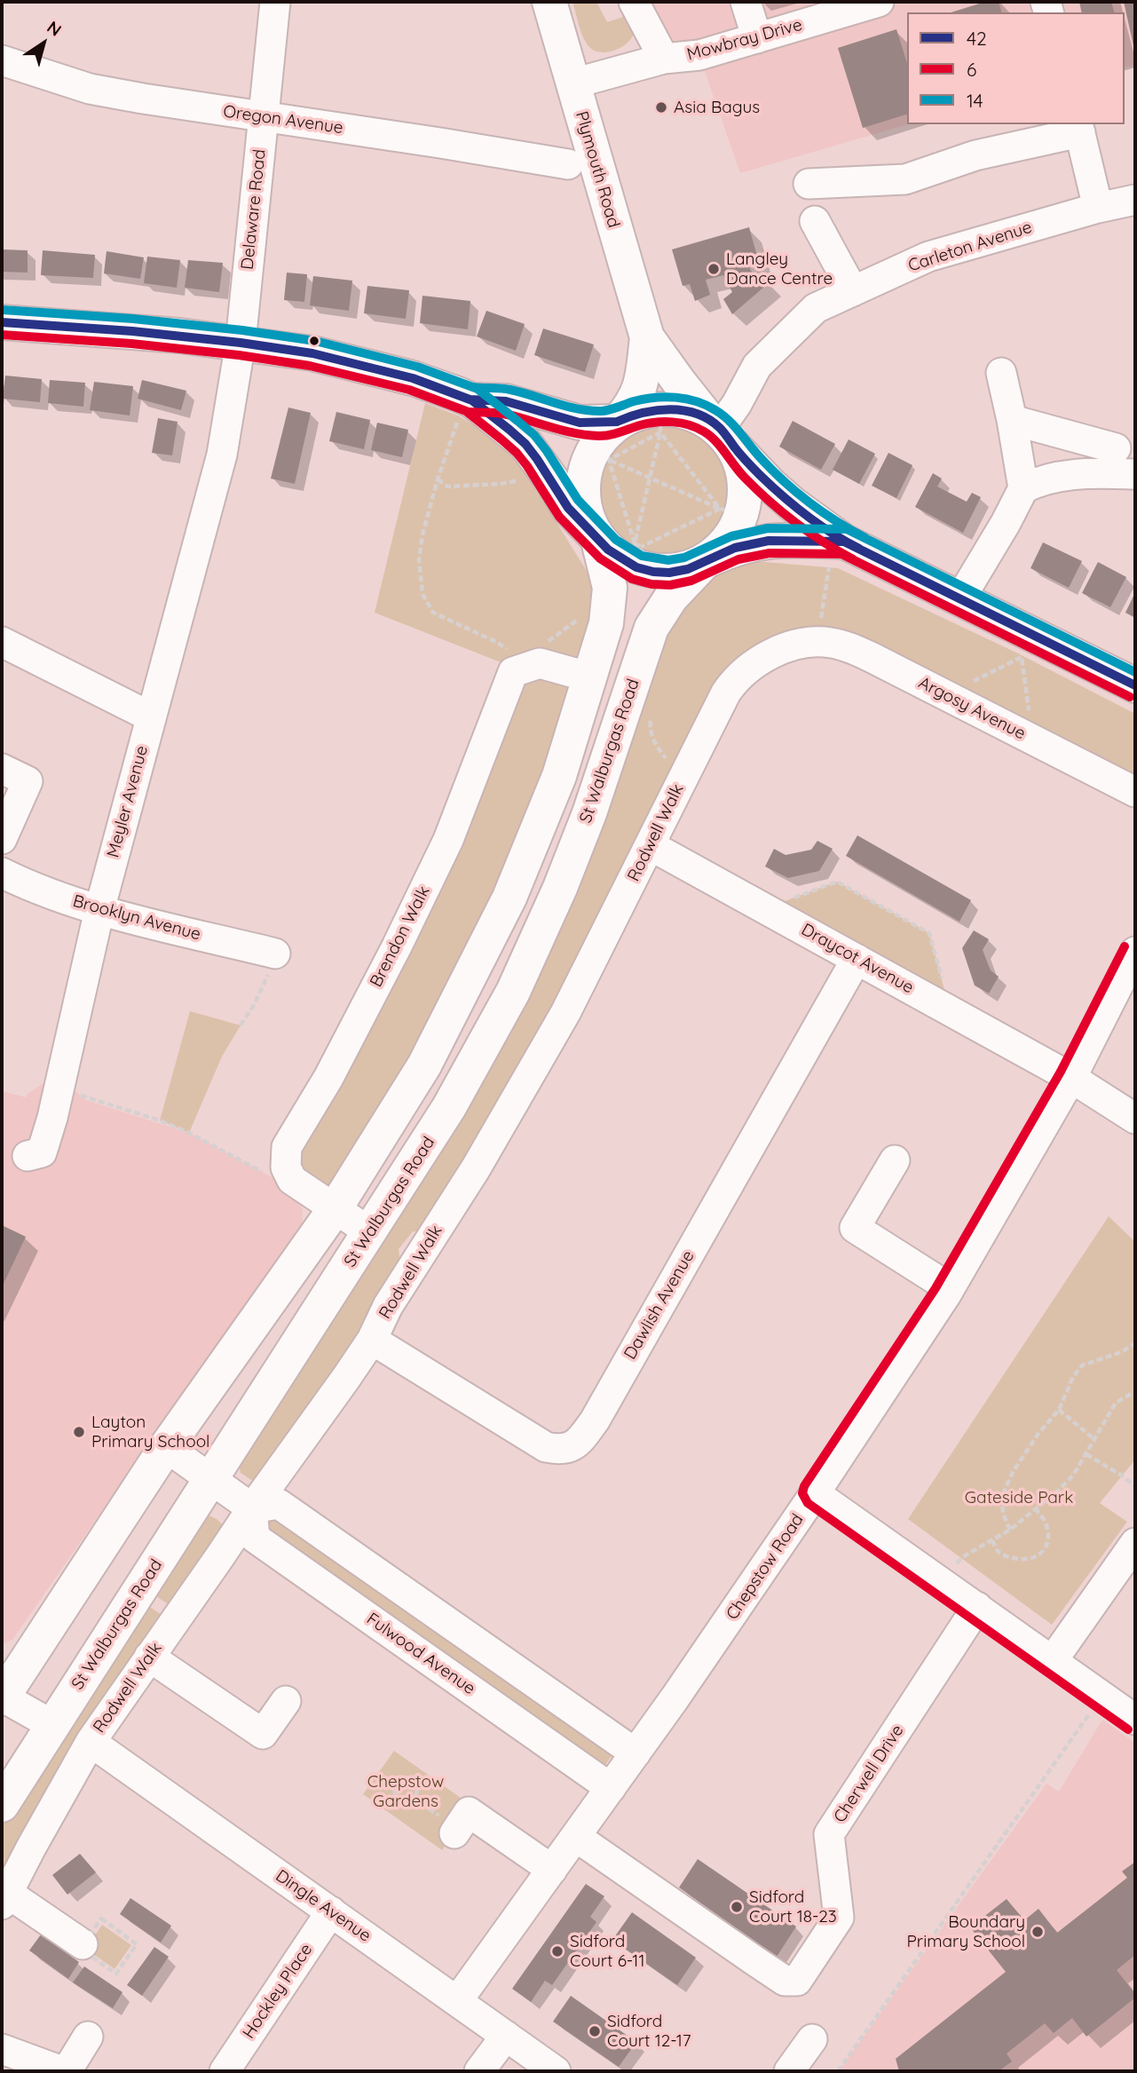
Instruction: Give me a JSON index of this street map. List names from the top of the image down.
{
  "streets": {
    "main road": ["Plymouth Road", "St Walburgas Road"],
    "street": [
      "Mowbray Drive",
      "Oregon Avenue",
      "Delaware Road",
      "Carleton Avenue",
      "Argosy Avenue",
      "Meyler Avenue",
      "Rodwell Walk",
      "Brooklyn Avenue",
      "Brendon Walk",
      "Draycot Avenue",
      "Dawlish Avenue",
      "Chepstow Road",
      "Fulwood Avenue",
      "Cherwell Drive",
      "Dingle Avenue",
      "Hockley Place"
    ]
  },
  "crossings": [
    ["Mowbray Drive", "Plymouth Road"],
    ["Oregon Avenue", "Delaware Road"],
    ["Plymouth Road", "Carleton Avenue"],
    ["Plymouth Road", "St Walburgas Road"],
    ["Delaware Road", "Meyler Avenue"],
    ["Carleton Avenue", "St Walburgas Road"],
    ["Argosy Avenue", "Rodwell Walk"],
    ["Meyler Avenue", "Brooklyn Avenue"],
    ["Rodwell Walk", "Draycot Avenue"],
    ["Rodwell Walk", "Dawlish Avenue"],
    ["Rodwell Walk", "Fulwood Avenue"],
    ["Rodwell Walk", "Dingle Avenue"],
    ["Draycot Avenue", "Dawlish Avenue"],
    ["Draycot Avenue", "Chepstow Road"],
    ["Chepstow Road", "Fulwood Avenue"],
    ["Chepstow Road", "Cherwell Drive"],
    ["Chepstow Road", "Dingle Avenue"],
    ["Dingle Avenue", "Hockley Place"]
  ],
  "parks": ["Gateside Park", "Chepstow Gardens"],
  "places": [
    "Asia Bagus",
    "Langley Dance Centre",
    "Layton Primary School",
    "Sidford Court 18-23",
    "Boundary Primary School",
    "Sidford Court 6-11",
    "Sidford Court 12-17"
  ],
  "lines": ["transit line 14", "transit line 42", "transit line 6"],
  "legend": ["42", "6", "14"],
  "north": "top right"
}
